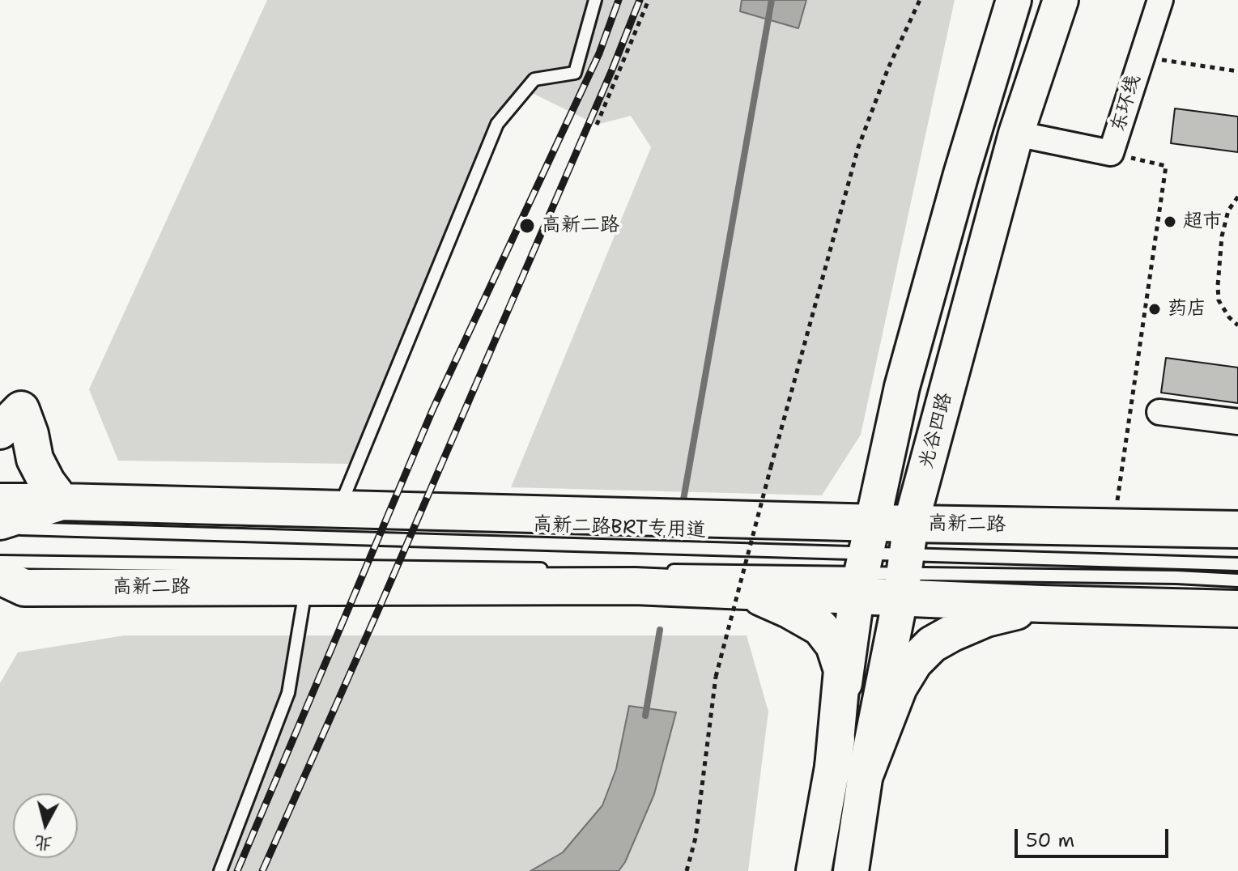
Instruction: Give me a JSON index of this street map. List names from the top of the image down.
{
  "streets": {
    "main road": ["光谷四路", "高新二路"],
    "street": ["东环线"],
    "lane": ["高新二路BRT专用道"]
  },
  "crossings": [
    ["东环线", "光谷四路"],
    ["光谷四路", "高新二路"],
    ["光谷四路", "高新二路BRT专用道"],
    ["高新二路", "高新二路BRT专用道"]
  ],
  "places": ["超市", "高新二路", "药店"],
  "scale_bar": "50 m",
  "north": "bottom"
}
